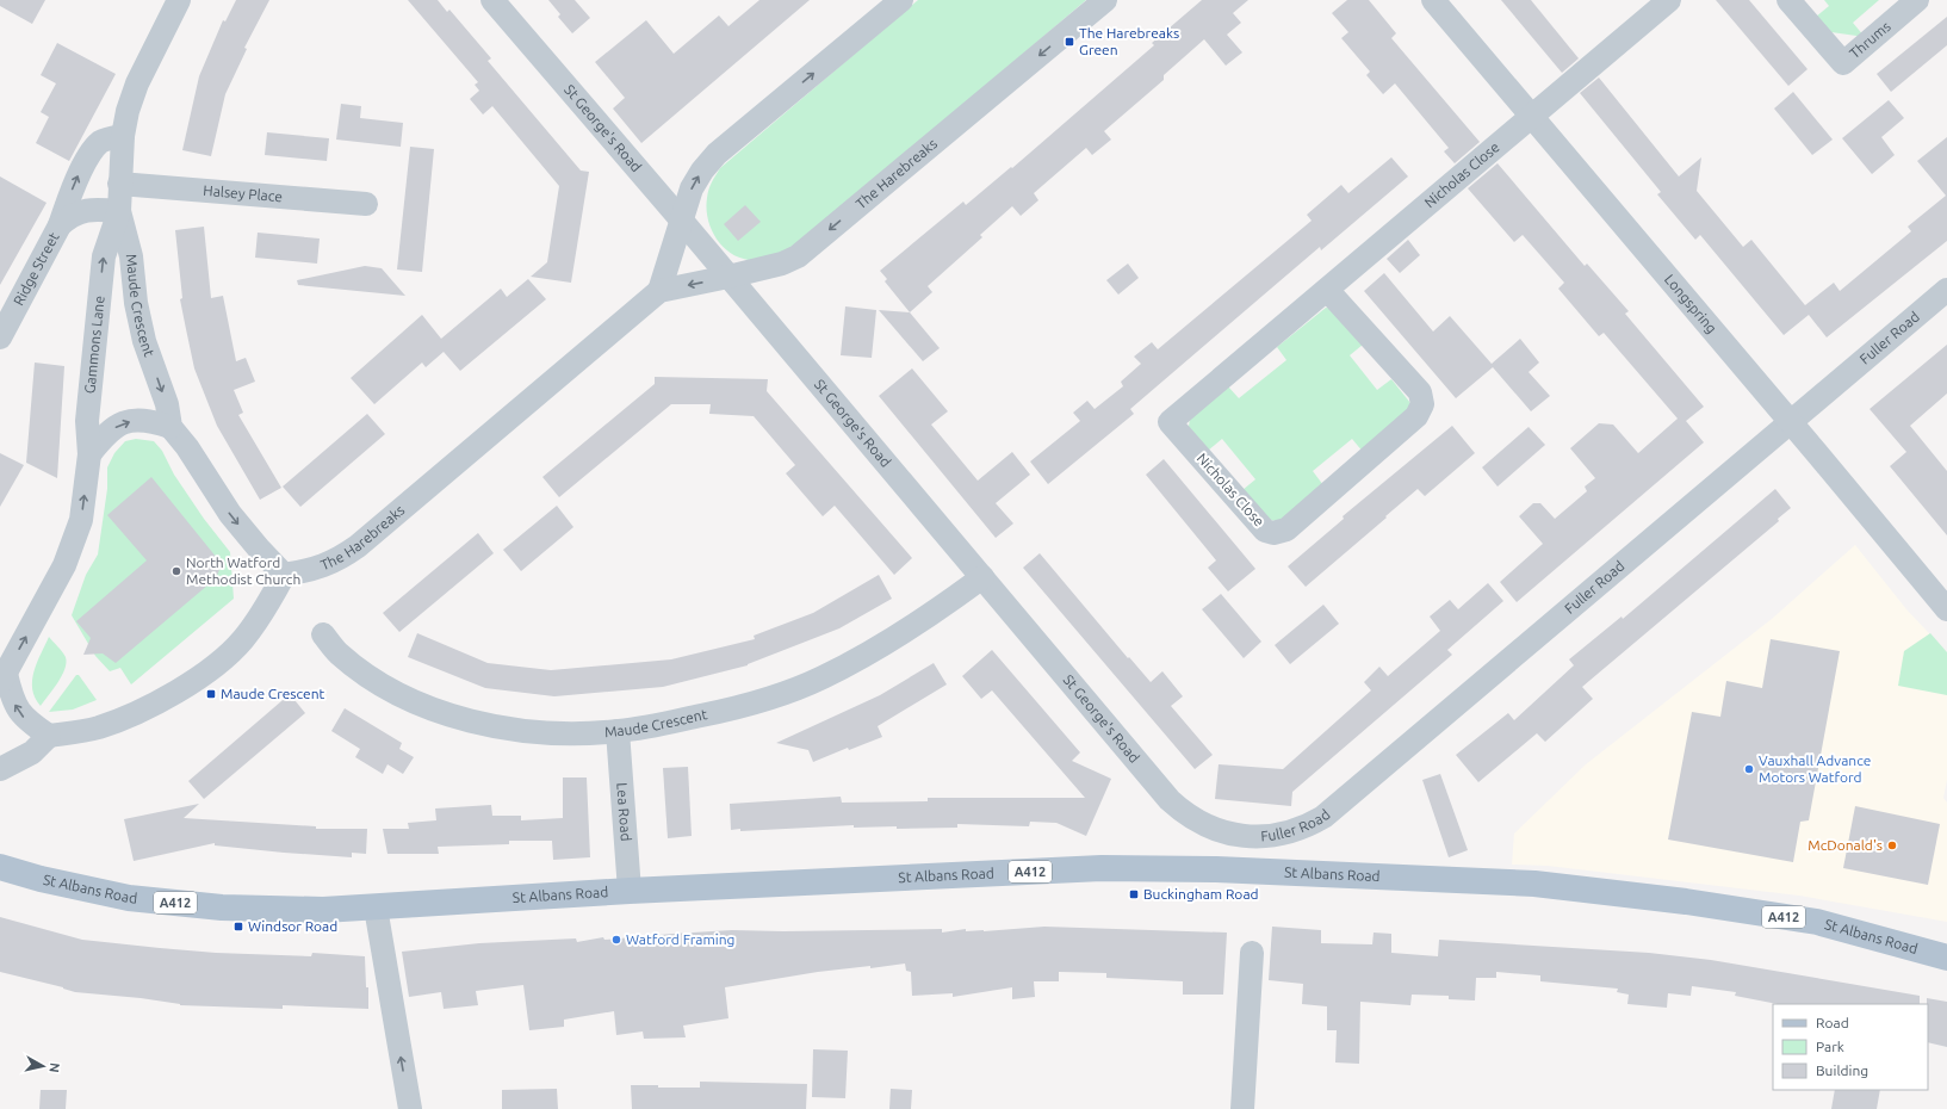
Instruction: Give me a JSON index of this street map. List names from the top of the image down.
{
  "streets": {
    "main road": ["A412", "St Albans Road"],
    "street": [
      "Thrums",
      "St George's Road",
      "The Harebreaks",
      "Nicholas Close",
      "Halsey Place",
      "Ridge Street",
      "Longspring",
      "Maude Crescent",
      "Fuller Road",
      "Gammons Lane",
      "Lea Road"
    ]
  },
  "crossings": [
    ["St George's Road", "The Harebreaks"],
    ["St George's Road", "Maude Crescent"],
    ["St George's Road", "Fuller Road"],
    ["Nicholas Close", "Longspring"],
    ["Halsey Place", "Gammons Lane"],
    ["Ridge Street", "Maude Crescent"],
    ["Ridge Street", "Gammons Lane"],
    ["Longspring", "Fuller Road"],
    ["Maude Crescent", "Gammons Lane"],
    ["Maude Crescent", "Lea Road"],
    ["Lea Road", "St Albans Road"]
  ],
  "one_way": ["Ridge Street", "Gammons Lane"],
  "places": {
    "transit": [
      "The Harebreaks Green",
      "Maude Crescent",
      "Buckingham Road",
      "Windsor Road"
    ],
    "other": [
      "North Watford Methodist Church",
      "Vauxhall Advance Motors Watford",
      "McDonald's",
      "Watford Framing"
    ]
  },
  "legend": ["Road", "Park", "Building"],
  "north": "right"
}
